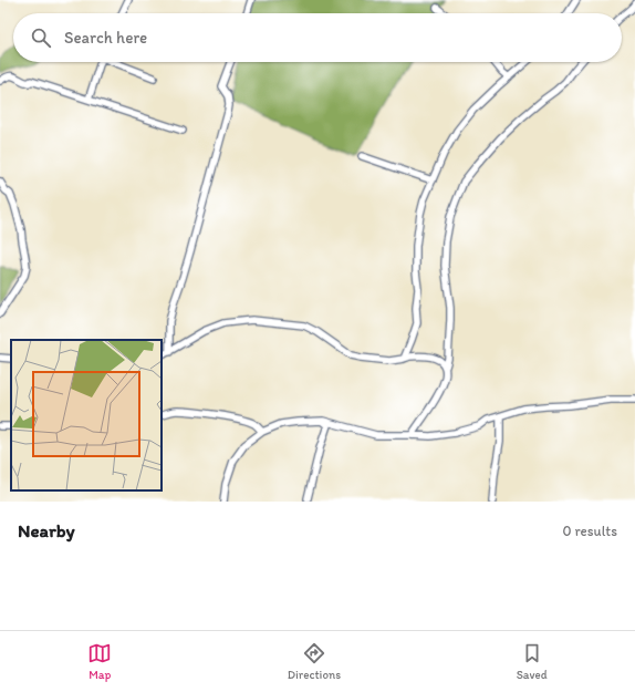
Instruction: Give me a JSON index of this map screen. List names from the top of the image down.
{
  "page": {
    "search": "Search here",
    "heading": ["Nearby", "0 results"],
    "nav": ["Map", "Directions", "Saved"]
  }
}
